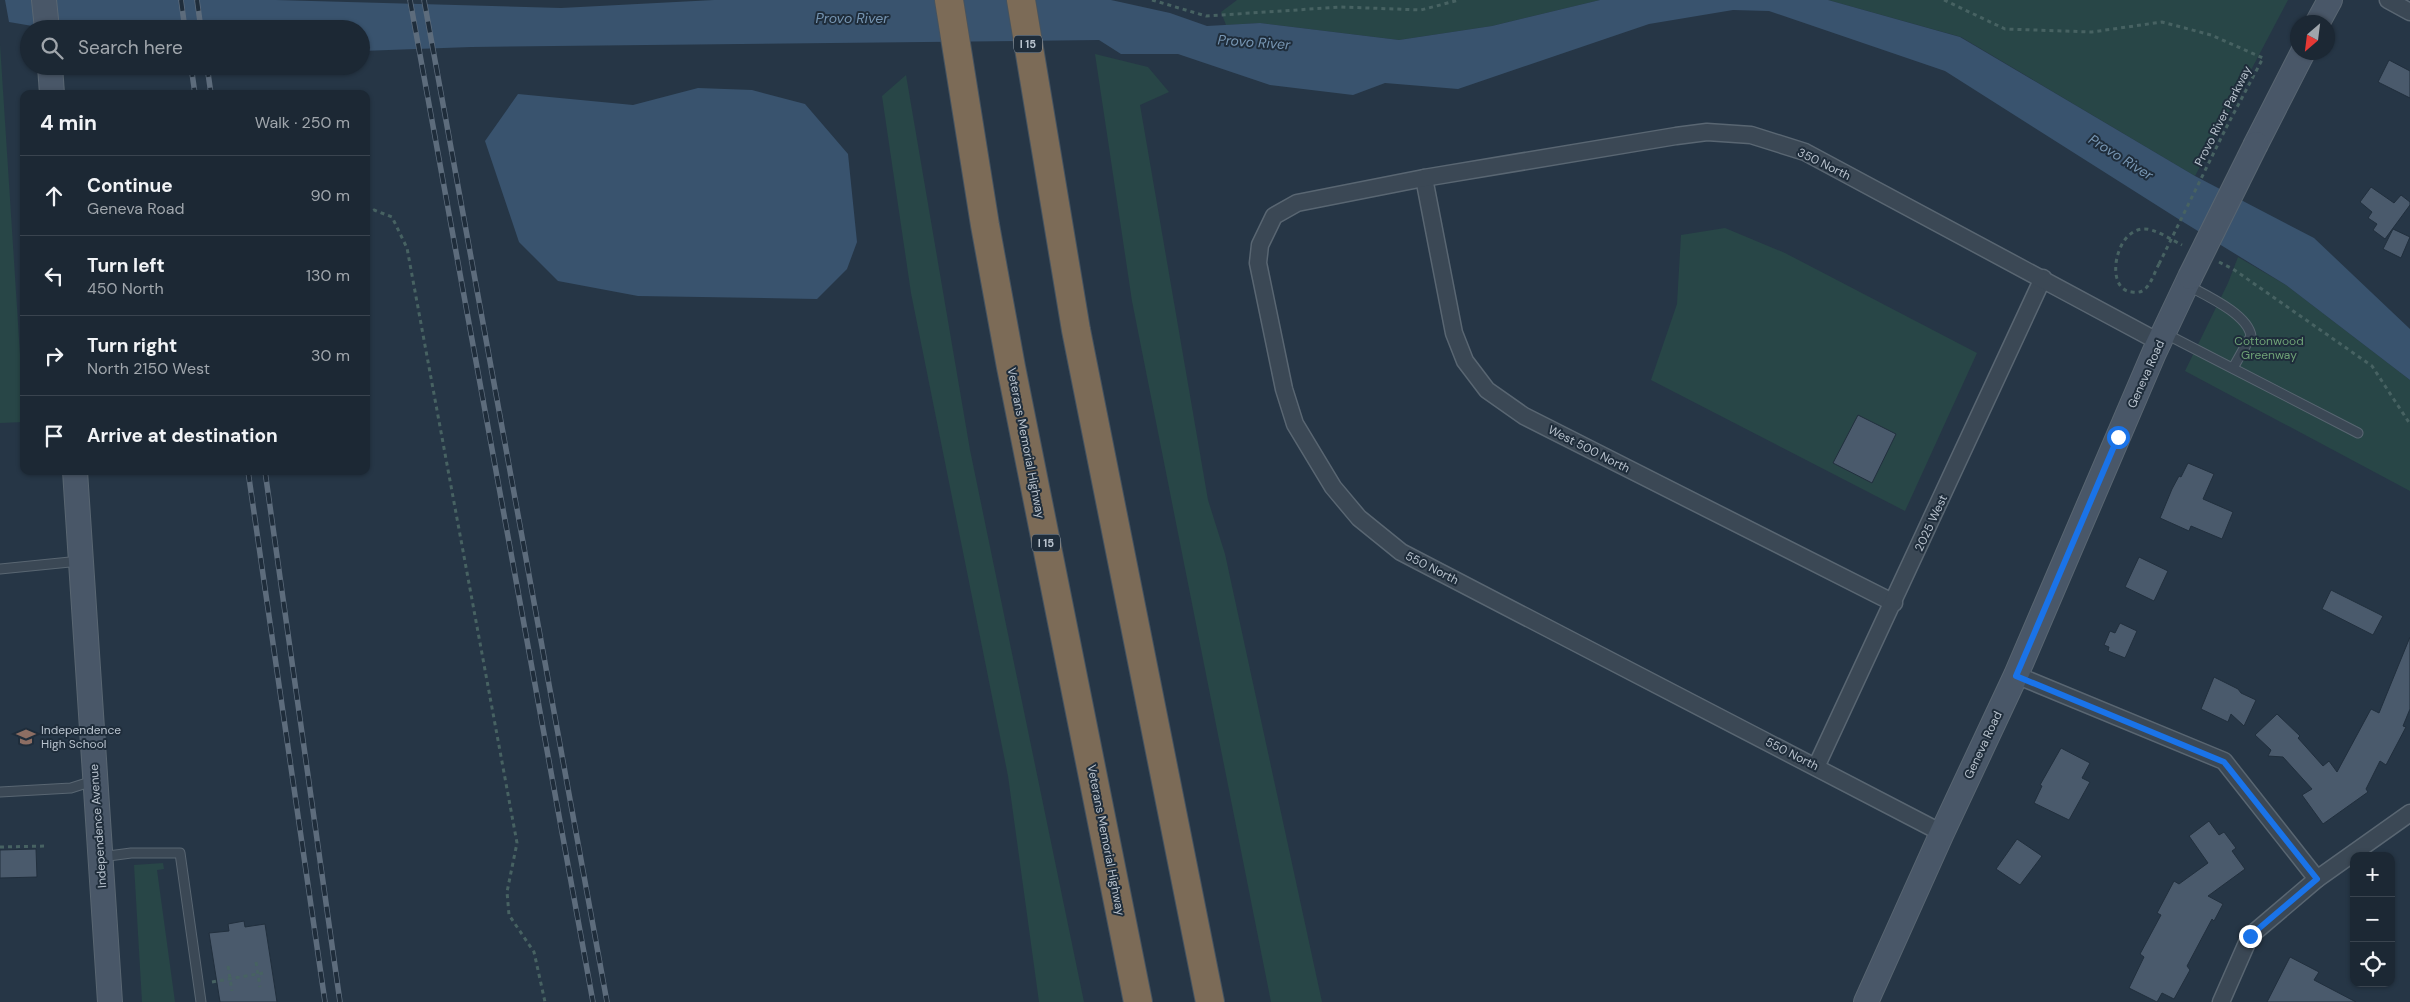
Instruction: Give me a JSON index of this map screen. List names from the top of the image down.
{
  "streets": {
    "highway": ["I 15", "Veterans Memorial Highway"],
    "main road": ["Geneva Road", "Independence Avenue"],
    "street": [
      "350 North",
      "West 500 North",
      "2025 West",
      "550 North"
    ],
    "path": ["Provo River Parkway"]
  },
  "crossings": [
    ["350 North", "Geneva Road"],
    ["350 North", "West 500 North"],
    ["350 North", "2025 West"],
    ["350 North", "550 North"],
    ["Geneva Road", "550 North"],
    ["West 500 North", "2025 West"],
    ["West 500 North", "550 North"],
    ["2025 West", "550 North"]
  ],
  "water": ["Provo River"],
  "parks": ["Cottonwood Greenway"],
  "places": {
    "school or university": ["Independence High School"]
  },
  "north": "bottom left",
  "page": {
    "search": "Search here",
    "heading": ["4 min", "Walk · 250 m"],
    "list": [
      ["Continue", "Geneva Road", "90 m"],
      ["Turn left", "450 North", "130 m"],
      ["Turn right", "North 2150 West", "30 m"],
      "Arrive at destination"
    ],
    "map_buttons": ["+", "−"]
  }
}
